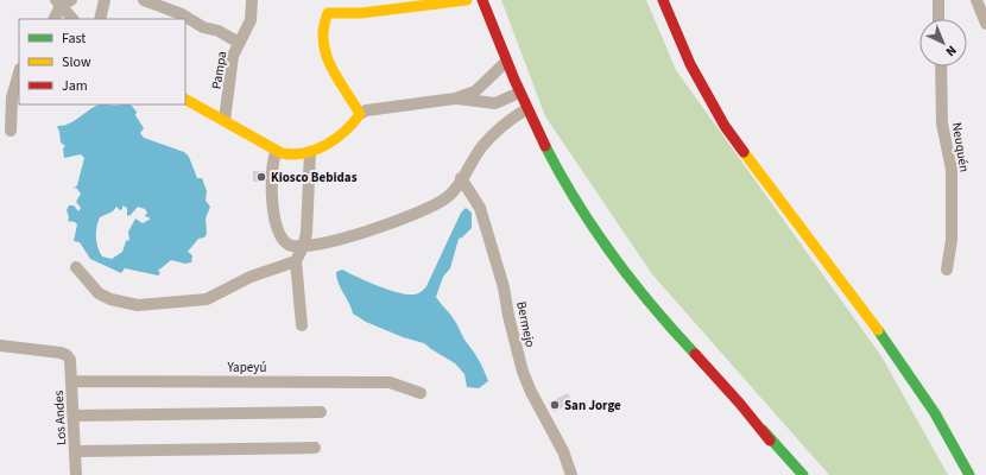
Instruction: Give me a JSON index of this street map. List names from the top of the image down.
{
  "streets": {
    "street": [
      "Pampa",
      "Neuquén",
      "Bermejo",
      "Yapeyú",
      "Los Andes"
    ]
  },
  "crossings": [
    ["Yapeyú", "Los Andes"]
  ],
  "places": ["Kiosco Bebidas", "San Jorge"],
  "legend": ["Fast", "Slow", "Jam"],
  "north": "bottom right"
}
